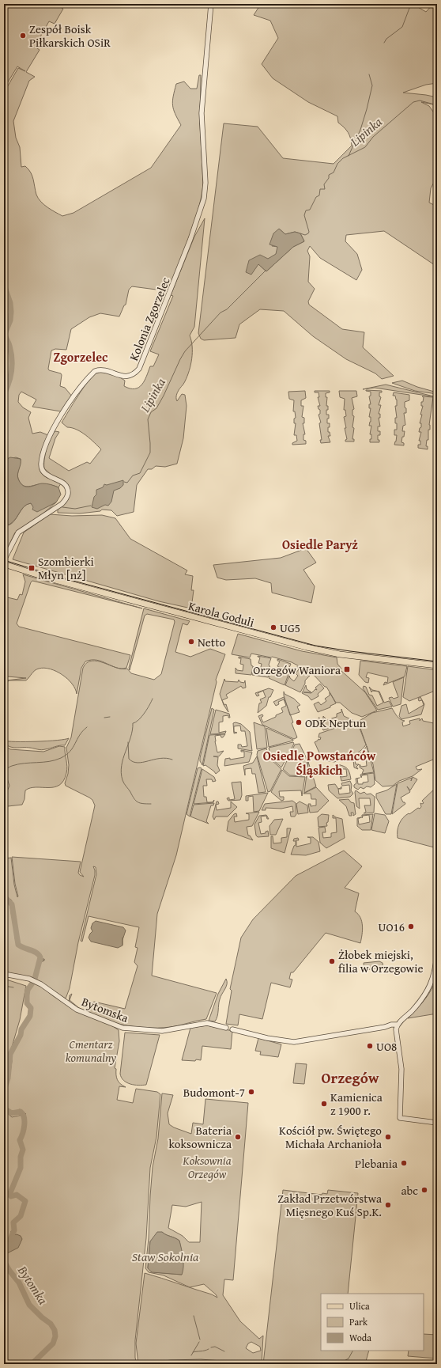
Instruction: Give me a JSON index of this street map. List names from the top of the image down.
{
  "streets": {
    "main road": ["Karola Goduli"],
    "street": ["Kolonia Zgorzelec", "Bytomska"]
  },
  "districts": [
    "Zgorzelec",
    "Osiedle Paryż",
    "Osiedle Powstańców Śląskich",
    "Orzegów"
  ],
  "water": ["Lipinka", "Staw Sokolnia", "Bytomka"],
  "parks": ["Cmentarz komunalny", "Koksownia Orzegów"],
  "places": {
    "other": [
      "Zespół Boisk Piłkarskich OSiR",
      "UG5",
      "Netto",
      "ODK Neptun",
      "UO16",
      "Żłobek miejski, filia w Orzegowie",
      "UO8",
      "Budomont-7",
      "Kamienica z 1900 r.",
      "Bateria koksownicza",
      "Kościół pw. Świętego Michała Archanioła",
      "Plebania",
      "abc",
      "Zakład Przetwórstwa Mięsnego Kuś Sp.K."
    ],
    "transit": ["Szombierki Młyn [nż]", "Orzegów Waniora"]
  },
  "legend": ["Ulica", "Park", "Woda"]
}
